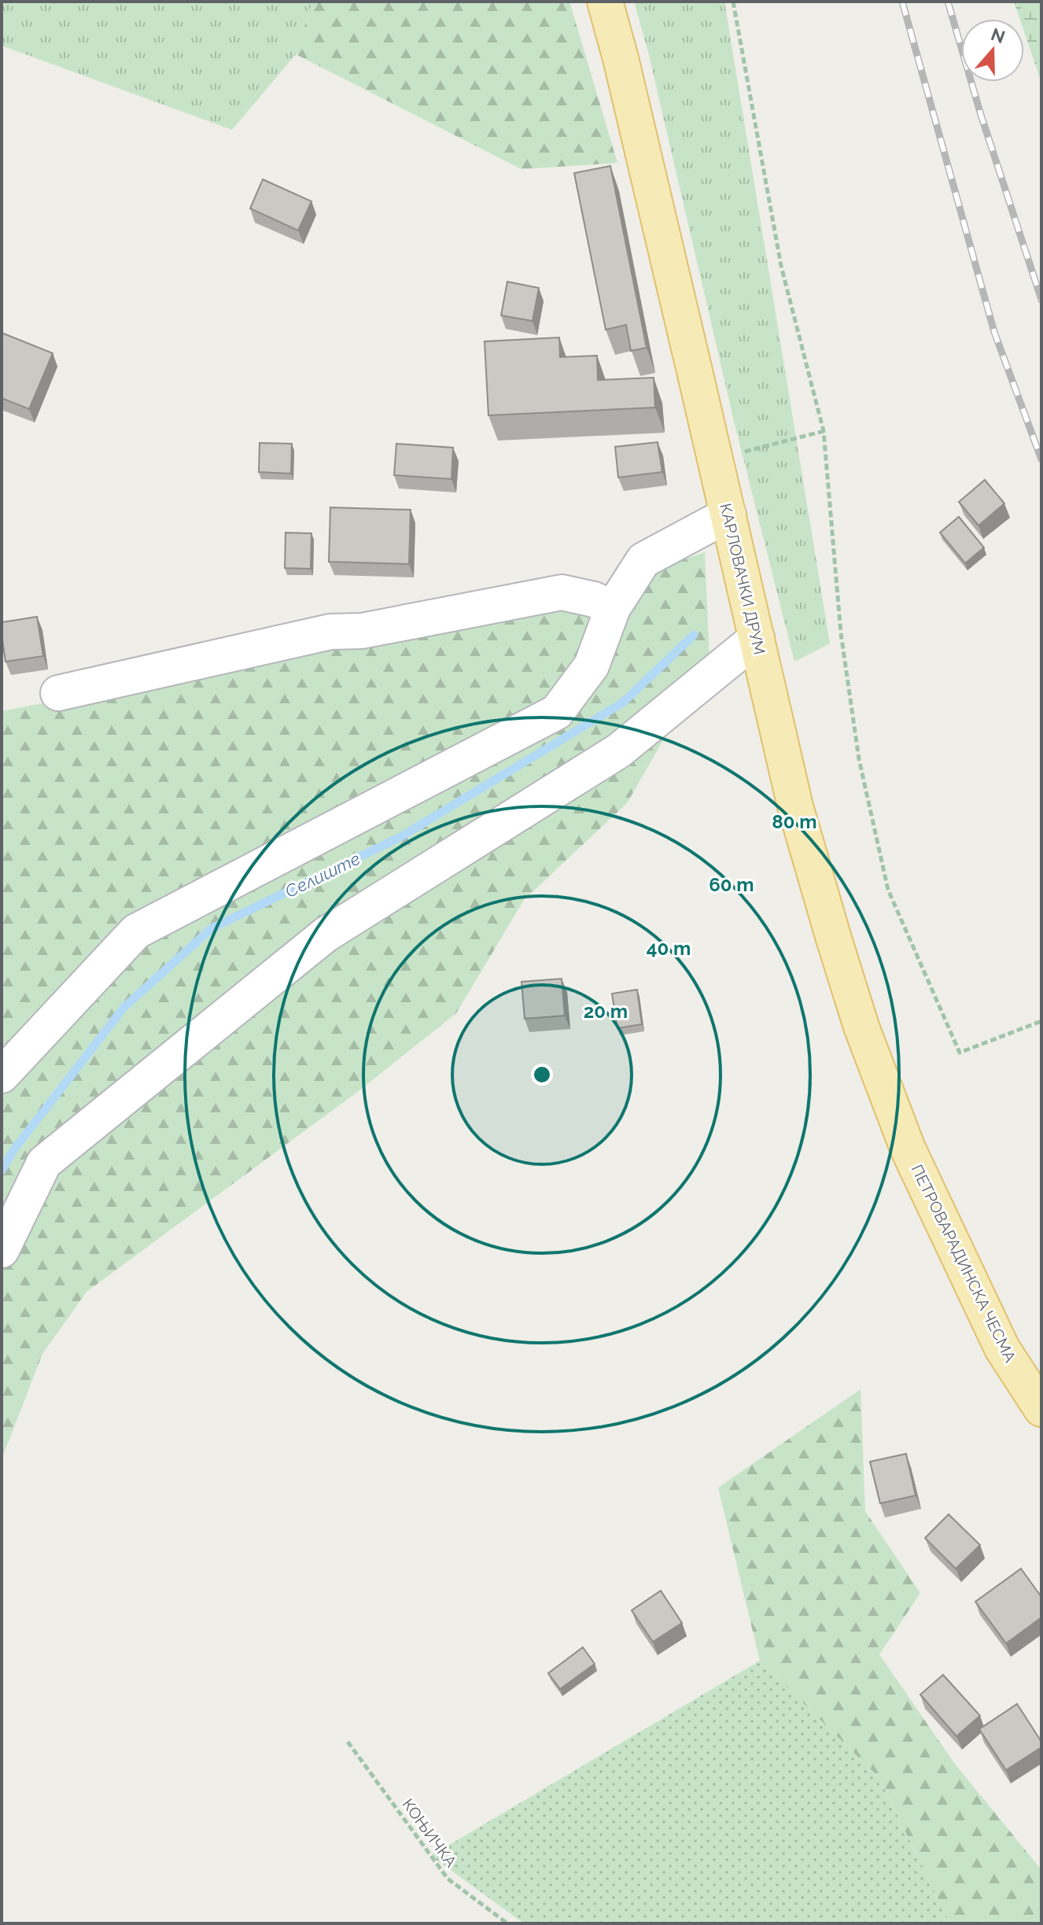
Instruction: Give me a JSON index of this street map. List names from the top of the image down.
{
  "streets": {
    "main road": ["КАРЛОВАЧКИ ДРУМ", "ПЕТРОВАРАДИНСКА ЧЕСМА"],
    "path": ["КОЊИЧКА"]
  },
  "crossings": [
    ["КАРЛОВАЧКИ ДРУМ", "ПЕТРОВАРАДИНСКА ЧЕСМА"]
  ],
  "water": ["Селиште"],
  "north": "top",
  "rings": [
    "80 m",
    "60 m",
    "40 m",
    "20 m"
  ]
}
